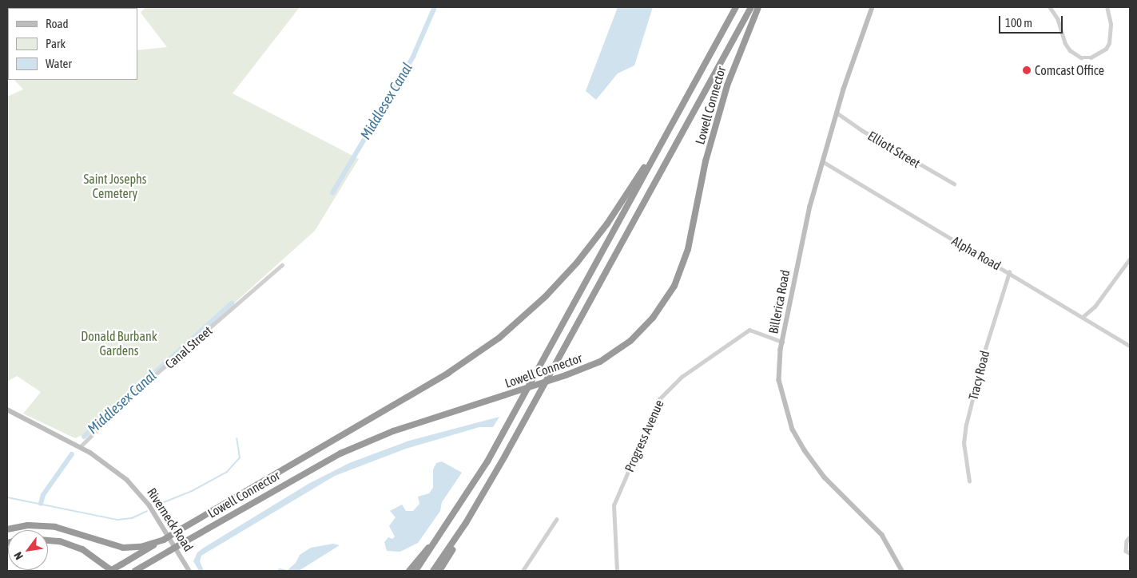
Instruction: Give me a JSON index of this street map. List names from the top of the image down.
{
  "streets": {
    "highway": ["Lowell Connector"],
    "main road": ["Billerica Road", "Riverneck Road"],
    "street": [
      "Elliott Street",
      "Alpha Road",
      "Canal Street",
      "Tracy Road",
      "Progress Avenue"
    ]
  },
  "crossings": [
    ["Elliott Street", "Billerica Road"],
    ["Alpha Road", "Billerica Road"],
    ["Alpha Road", "Tracy Road"],
    ["Billerica Road", "Progress Avenue"],
    ["Canal Street", "Riverneck Road"]
  ],
  "water": ["Middlesex Canal"],
  "parks": ["Saint Josephs Cemetery", "Donald Burbank Gardens"],
  "places": ["Comcast Office"],
  "legend": ["Road", "Park", "Water"],
  "scale_bar": "100 m",
  "north": "bottom left"
}
